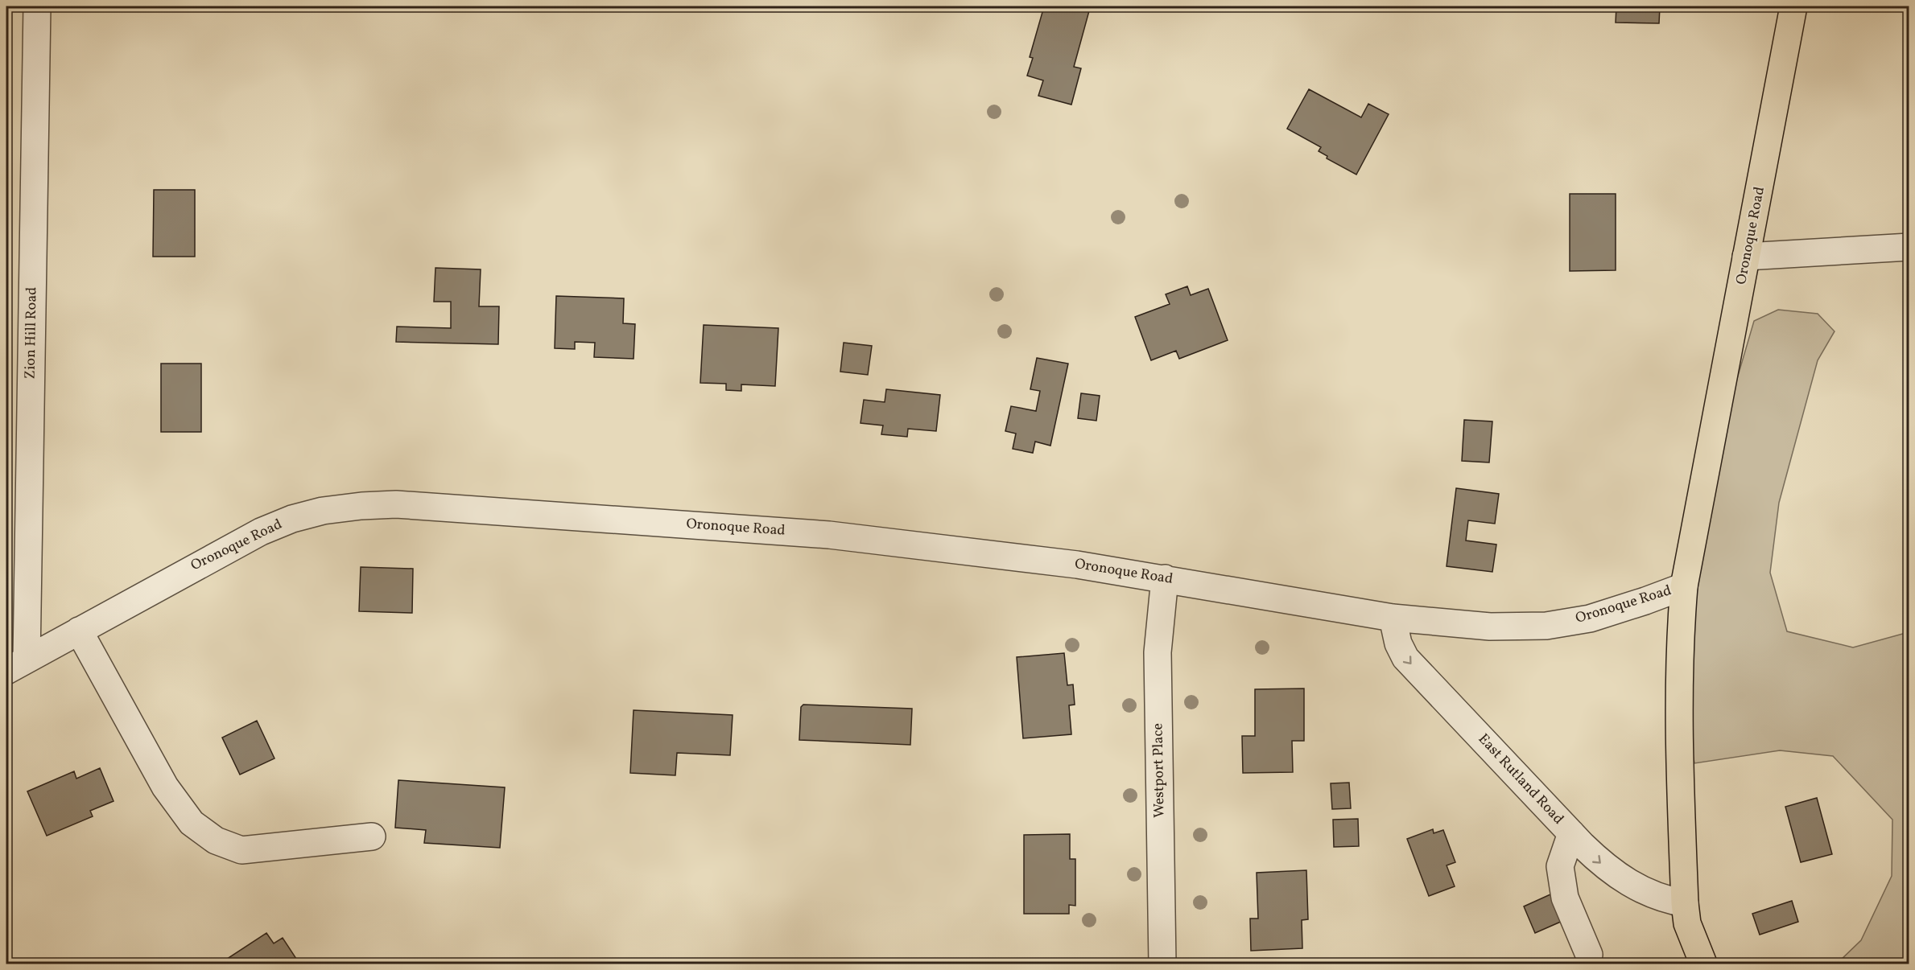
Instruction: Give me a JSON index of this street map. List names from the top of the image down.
{
  "streets": {
    "main road": ["Oronoque Road"],
    "street": ["Zion Hill Road", "Westport Place", "East Rutland Road"]
  },
  "crossings": [
    ["Oronoque Road", "Zion Hill Road"],
    ["Oronoque Road", "Westport Place"],
    ["Oronoque Road", "East Rutland Road"]
  ],
  "one_way": ["East Rutland Road"]
}
